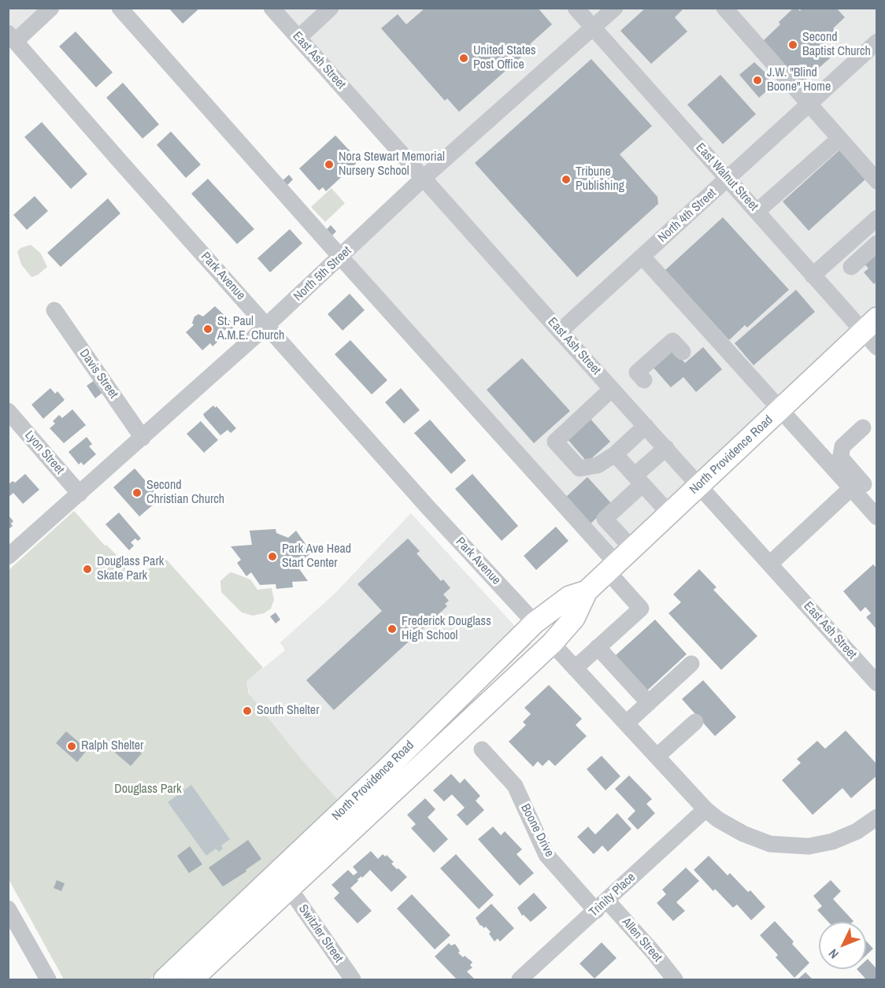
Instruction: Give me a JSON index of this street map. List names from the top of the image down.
{
  "streets": {
    "main road": ["North Providence Road"],
    "street": [
      "East Ash Street",
      "East Walnut Street",
      "North 4th Street",
      "North 5th Street",
      "Park Avenue",
      "Davis Street",
      "Lyon Street",
      "Boone Drive",
      "Trinity Place",
      "Switzler Street",
      "Allen Street"
    ]
  },
  "crossings": [
    ["East Ash Street", "North 4th Street"],
    ["East Ash Street", "North 5th Street"],
    ["East Ash Street", "North Providence Road"],
    ["East Walnut Street", "North 4th Street"],
    ["East Walnut Street", "North 5th Street"],
    ["East Walnut Street", "North Providence Road"],
    ["North 5th Street", "Park Avenue"],
    ["North 5th Street", "Davis Street"],
    ["North 5th Street", "Lyon Street"],
    ["Park Avenue", "North Providence Road"],
    ["North Providence Road", "Switzler Street"],
    ["Boone Drive", "Trinity Place"],
    ["Boone Drive", "Allen Street"],
    ["Trinity Place", "Allen Street"]
  ],
  "parks": ["Douglass Park"],
  "places": [
    "Second Baptist Church",
    "United States Post Office",
    "J.W. \"Blind Boone\" Home",
    "Nora Stewart Memorial Nursery School",
    "Tribune Publishing",
    "St. Paul A.M.E. Church",
    "Second Christian Church",
    "Park Ave Head Start Center",
    "Douglass Park Skate Park",
    "Frederick Douglass High School",
    "South Shelter",
    "Ralph Shelter"
  ],
  "north": "bottom left"
}
